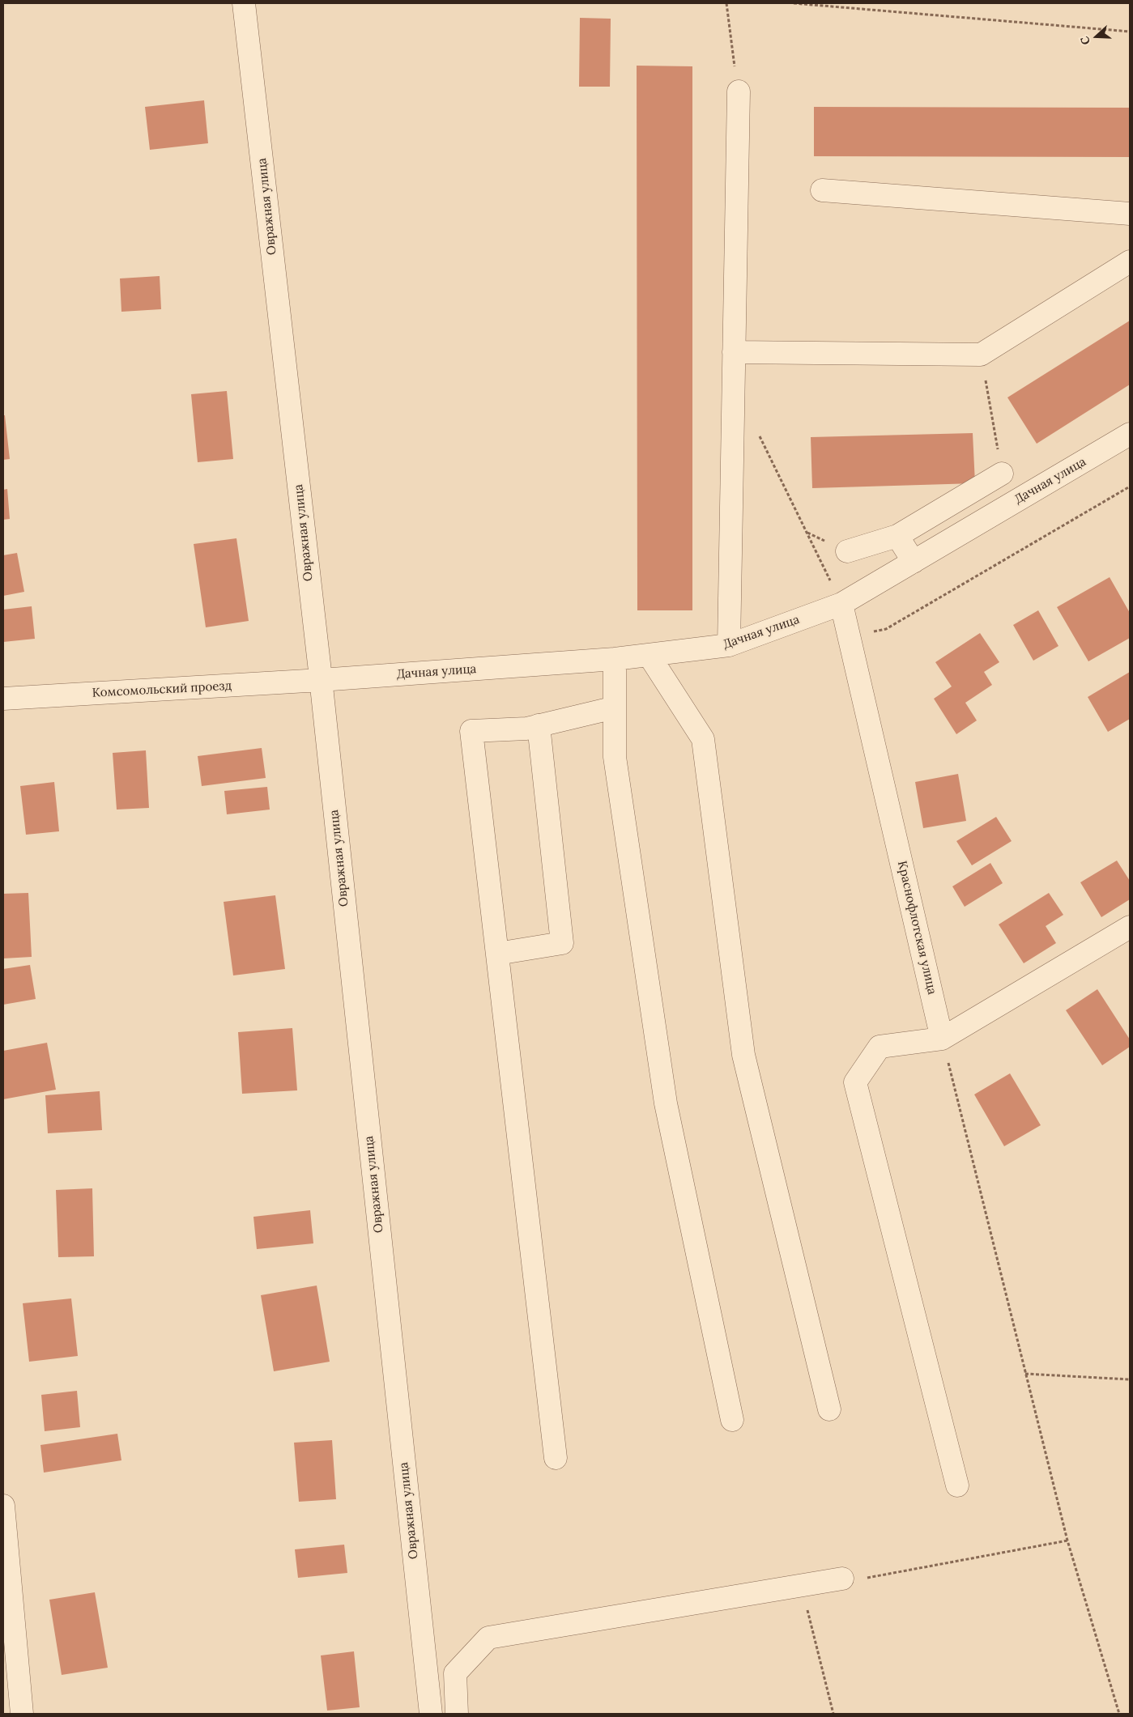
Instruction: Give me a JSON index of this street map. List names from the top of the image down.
{
  "streets": {
    "street": [
      "Овражная улица",
      "Дачная улица",
      "Комсомольский проезд",
      "Краснофлотская улица"
    ]
  },
  "crossings": [
    ["Овражная улица", "Дачная улица"],
    ["Овражная улица", "Комсомольский проезд"],
    ["Дачная улица", "Комсомольский проезд"],
    ["Дачная улица", "Краснофлотская улица"]
  ],
  "north": "left"
}
